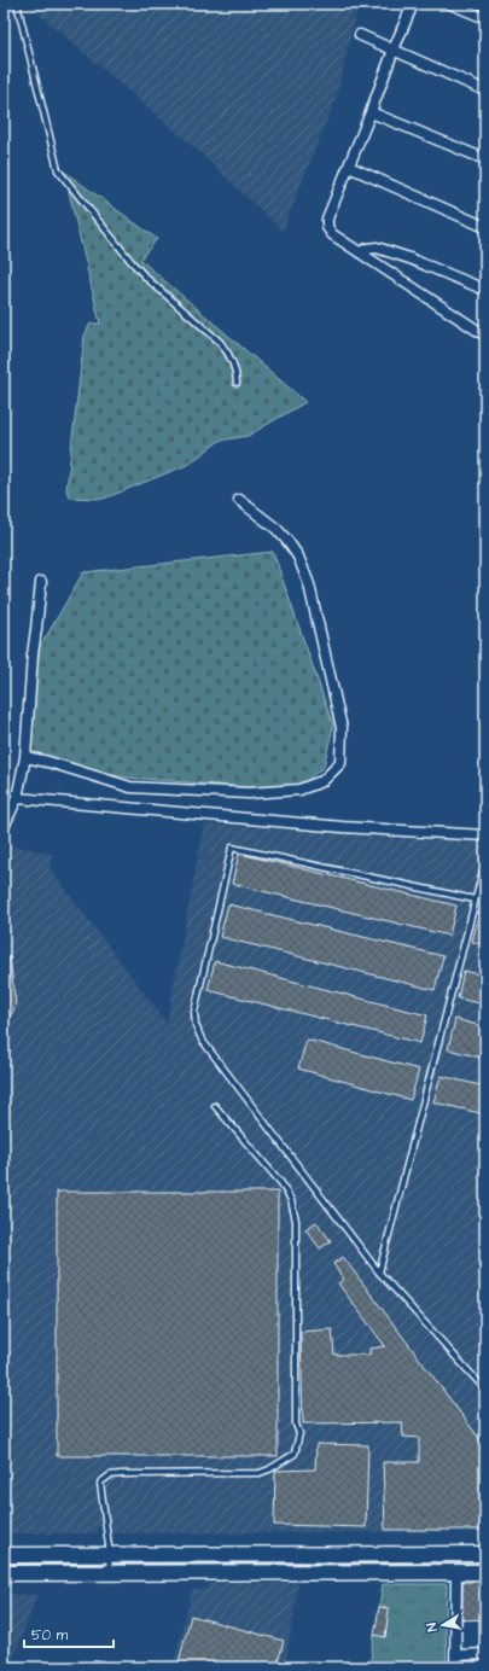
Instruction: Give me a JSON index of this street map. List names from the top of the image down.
{
  "scale_bar": "50 m",
  "north": "left"
}
